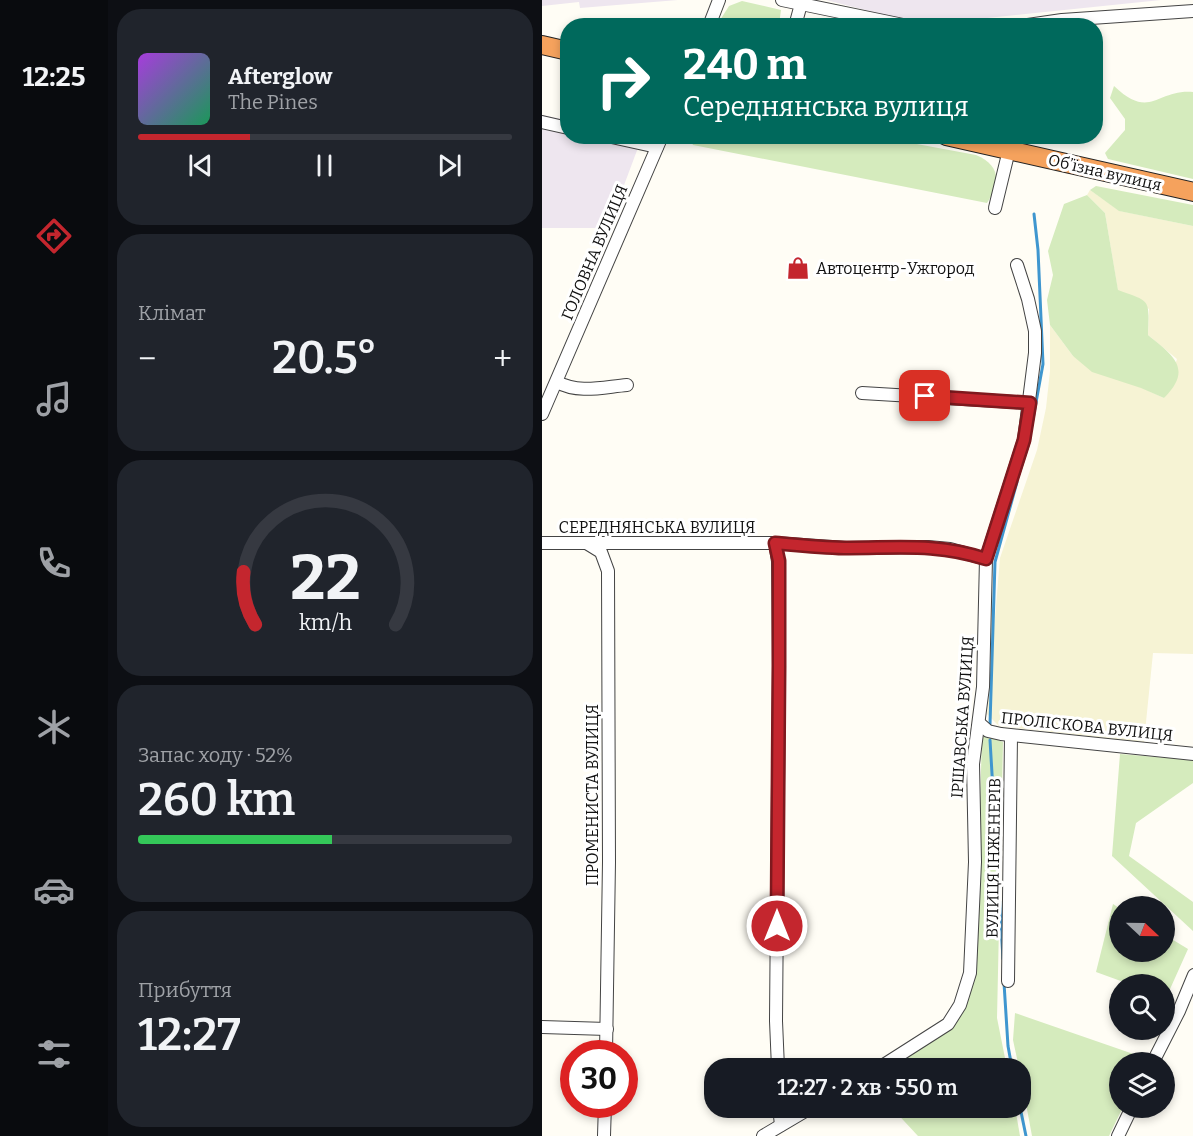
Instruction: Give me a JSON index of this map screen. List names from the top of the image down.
{
  "streets": {
    "highway": ["Обʼїзна вулиця"],
    "street": [
      "ГОЛОВНА ВУЛИЦЯ",
      "СЕРЕДНЯНСЬКА ВУЛИЦЯ",
      "ІРШАВСЬКА ВУЛИЦЯ",
      "ПРОЛІСКОВА ВУЛИЦЯ",
      "ПРОМЕНИСТА ВУЛИЦЯ",
      "ВУЛИЦЯ ІНЖЕНЕРІВ"
    ]
  },
  "crossings": [
    ["СЕРЕДНЯНСЬКА ВУЛИЦЯ", "ІРШАВСЬКА ВУЛИЦЯ"],
    ["СЕРЕДНЯНСЬКА ВУЛИЦЯ", "ПРОМЕНИСТА ВУЛИЦЯ"],
    ["ІРШАВСЬКА ВУЛИЦЯ", "ПРОЛІСКОВА ВУЛИЦЯ"],
    ["ПРОЛІСКОВА ВУЛИЦЯ", "ВУЛИЦЯ ІНЖЕНЕРІВ"]
  ],
  "places": {
    "shop": ["Автоцентр-Ужгород"]
  },
  "north": "right",
  "page": {
    "tabs": "12:25",
    "turn": ["240 m", "Середнянська вулиця"],
    "song": ["Afterglow", "The Pines"],
    "tile": [
      "Клімат",
      ["Запас ходу · 52%", "260 km"],
      ["Прибуття", "12:27"]
    ],
    "heat": ["−", "20.5°", "+"],
    "limit": "30",
    "trip": "12:27 · 2 хв · 550 m",
    "gauge": ["22", "km/h"]
  }
}
